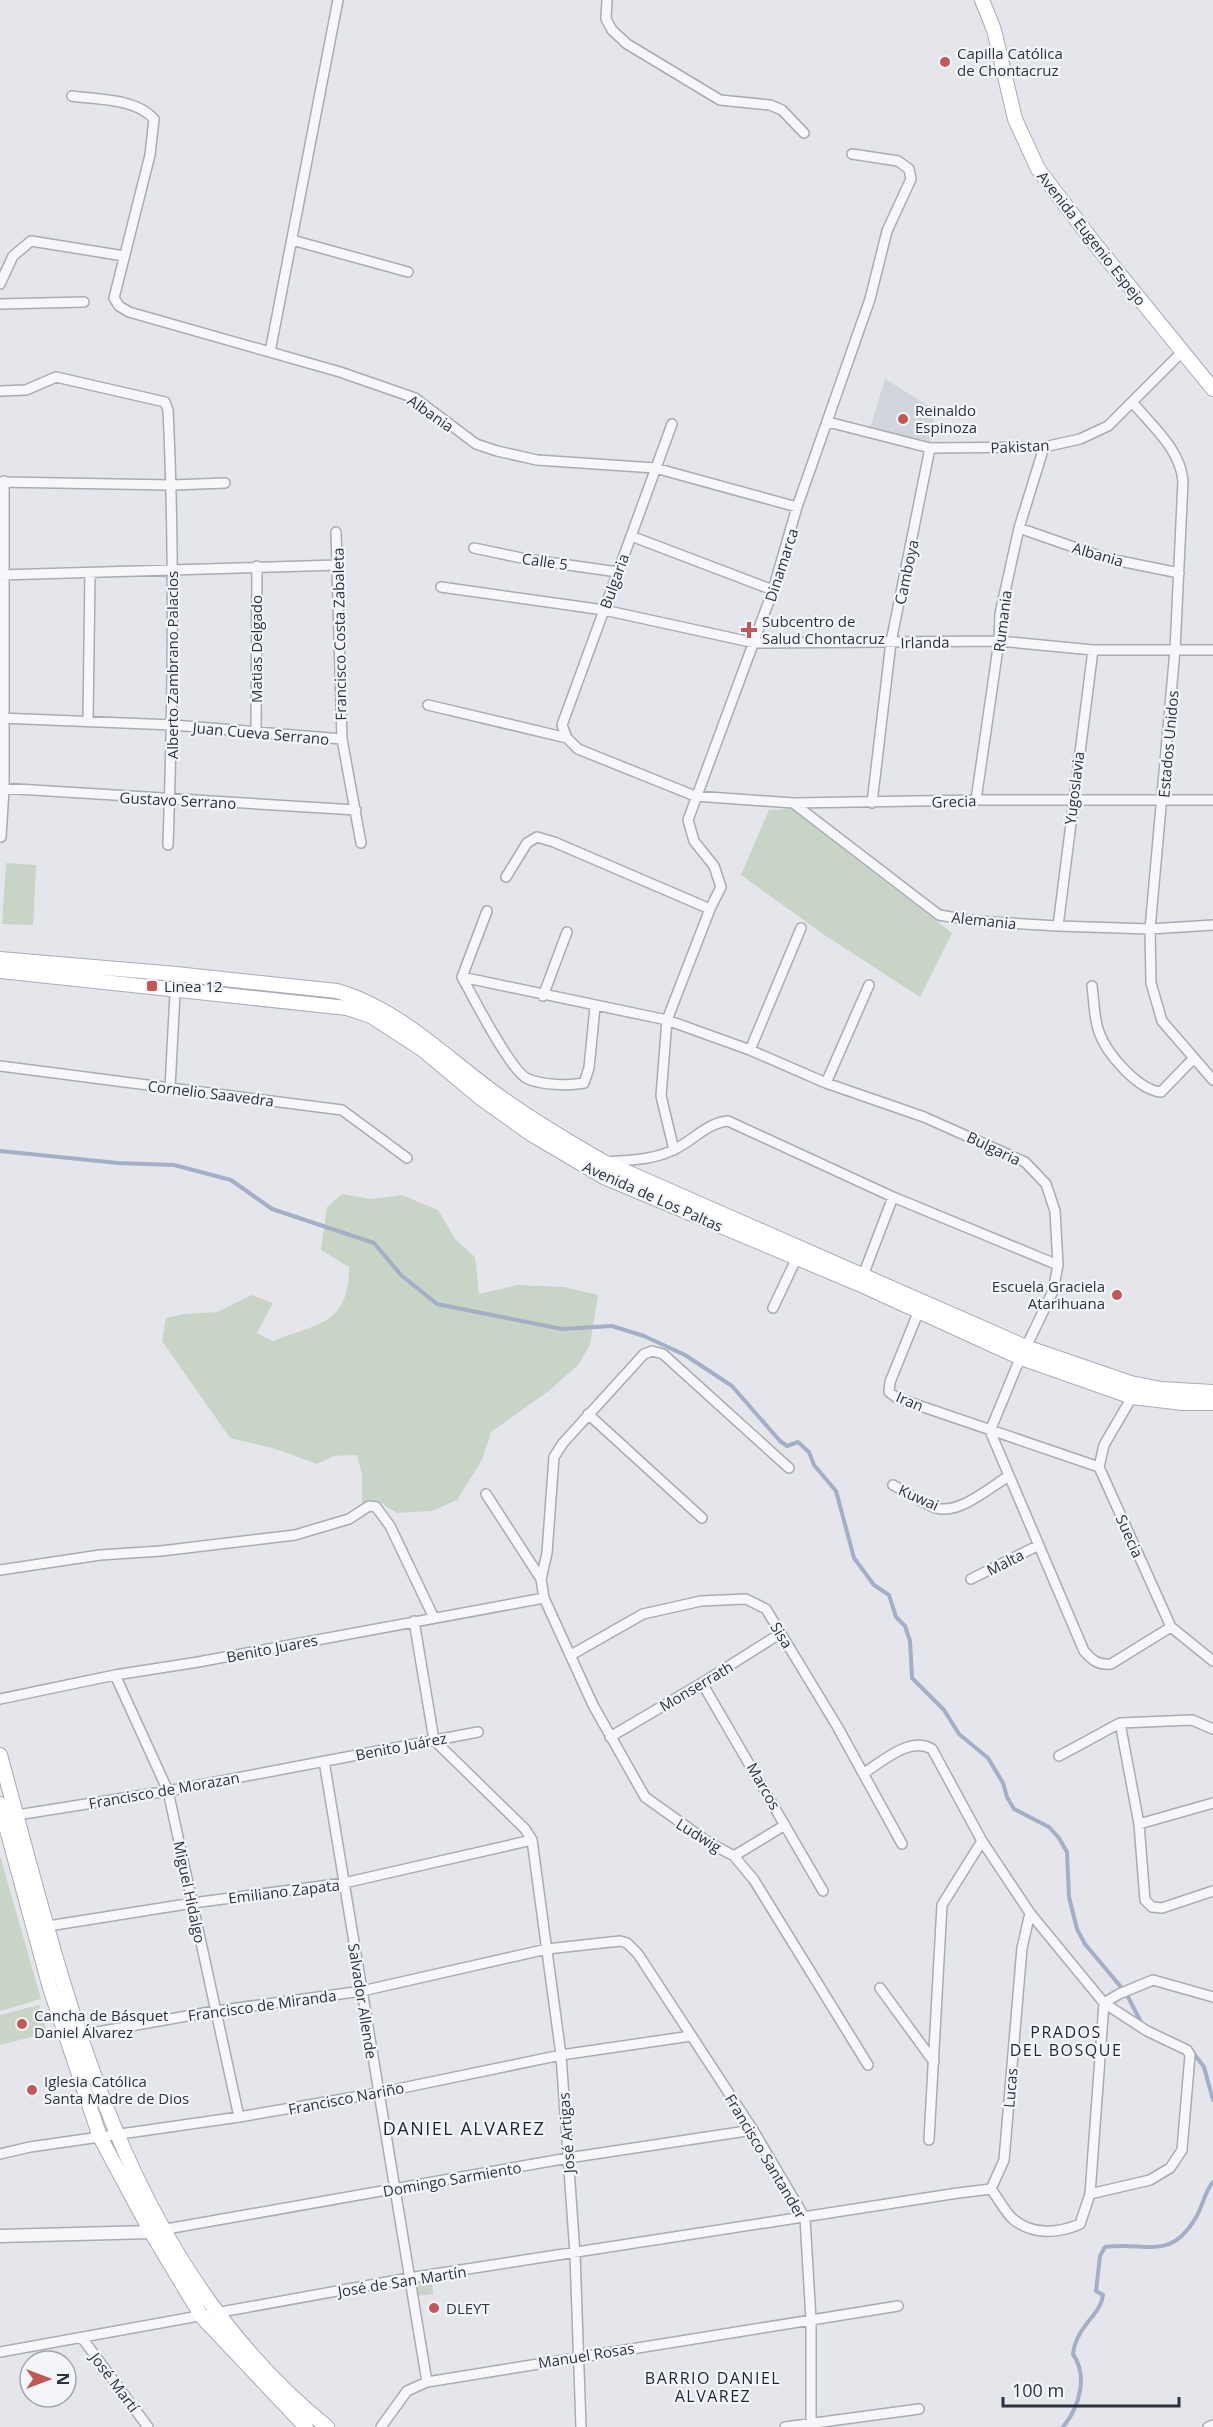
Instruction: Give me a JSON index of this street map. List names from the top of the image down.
{
  "streets": {
    "main road": ["Avenida Eugenio Espejo", "Avenida de Los Paltas"],
    "street": [
      "Albania",
      "Pakistan",
      "Calle 5",
      "Dinamarca",
      "Camboya",
      "Bulgaria",
      "Rumania",
      "Francisco Costa Zabaleta",
      "Irlanda",
      "Matias Delgado",
      "Alberto Zambrano Palacios",
      "Juan Cueva Serrano",
      "Estados Unidos",
      "Yugoslavia",
      "Gustavo Serrano",
      "Grecia",
      "Alemania",
      "Cornelio Saavedra",
      "Iran",
      "Kuwai",
      "Suecia",
      "Malta",
      "Sisa",
      "Benito Juares",
      "Monserrath",
      "Benito Juárez",
      "Marcos",
      "Francisco de Morazan",
      "Ludwig",
      "Emiliano Zapata",
      "Miguel Hidalgo",
      "Salvador Allende",
      "Francisco de Miranda",
      "Lucas",
      "Francisco Nariño",
      "José Artigas",
      "Francisco Santander",
      "Domingo Sarmiento",
      "José de San Martín",
      "Manuel Rosas",
      "José Martí"
    ]
  },
  "crossings": [
    ["Avenida Eugenio Espejo", "Pakistan"],
    ["Albania", "Dinamarca"],
    ["Albania", "Bulgaria"],
    ["Albania", "Rumania"],
    ["Albania", "Estados Unidos"],
    ["Pakistan", "Dinamarca"],
    ["Pakistan", "Camboya"],
    ["Pakistan", "Rumania"],
    ["Pakistan", "Estados Unidos"],
    ["Calle 5", "Bulgaria"],
    ["Dinamarca", "Bulgaria"],
    ["Dinamarca", "Irlanda"],
    ["Dinamarca", "Grecia"],
    ["Camboya", "Irlanda"],
    ["Camboya", "Grecia"],
    ["Bulgaria", "Irlanda"],
    ["Bulgaria", "Grecia"],
    ["Bulgaria", "Avenida de Los Paltas"],
    ["Bulgaria", "Iran"],
    ["Rumania", "Irlanda"],
    ["Rumania", "Grecia"],
    ["Francisco Costa Zabaleta", "Juan Cueva Serrano"],
    ["Francisco Costa Zabaleta", "Gustavo Serrano"],
    ["Irlanda", "Estados Unidos"],
    ["Irlanda", "Yugoslavia"],
    ["Matias Delgado", "Juan Cueva Serrano"],
    ["Alberto Zambrano Palacios", "Juan Cueva Serrano"],
    ["Alberto Zambrano Palacios", "Gustavo Serrano"],
    ["Estados Unidos", "Grecia"],
    ["Estados Unidos", "Alemania"],
    ["Yugoslavia", "Grecia"],
    ["Yugoslavia", "Alemania"],
    ["Grecia", "Alemania"],
    ["Avenida de Los Paltas", "Iran"],
    ["Sisa", "Monserrath"],
    ["Sisa", "Ludwig"],
    ["Benito Juares", "Ludwig"],
    ["Benito Juares", "Miguel Hidalgo"],
    ["Monserrath", "Marcos"],
    ["Monserrath", "Ludwig"],
    ["Benito Juárez", "Francisco de Morazan"],
    ["Benito Juárez", "Salvador Allende"],
    ["Francisco de Morazan", "Miguel Hidalgo"],
    ["Francisco de Morazan", "Salvador Allende"],
    ["Emiliano Zapata", "Miguel Hidalgo"],
    ["Emiliano Zapata", "Salvador Allende"],
    ["Emiliano Zapata", "José Artigas"],
    ["Miguel Hidalgo", "Francisco de Miranda"],
    ["Miguel Hidalgo", "Francisco Nariño"],
    ["Salvador Allende", "Francisco de Miranda"],
    ["Salvador Allende", "Francisco Nariño"],
    ["Salvador Allende", "Domingo Sarmiento"],
    ["Salvador Allende", "José de San Martín"],
    ["Salvador Allende", "Manuel Rosas"],
    ["Francisco de Miranda", "José Artigas"],
    ["Francisco de Miranda", "Francisco Santander"],
    ["Lucas", "José de San Martín"],
    ["Francisco Nariño", "José Artigas"],
    ["Francisco Nariño", "Francisco Santander"],
    ["José Artigas", "Domingo Sarmiento"],
    ["José Artigas", "José de San Martín"],
    ["José Artigas", "Manuel Rosas"],
    ["Francisco Santander", "Domingo Sarmiento"],
    ["Francisco Santander", "José de San Martín"],
    ["Francisco Santander", "Manuel Rosas"],
    ["José de San Martín", "José Martí"]
  ],
  "districts": ["PRADOS DEL BOSQUE", "DANIEL ALVAREZ", "BARRIO DANIEL ALVAREZ"],
  "places": {
    "other": [
      "Capilla Católica de Chontacruz",
      "Reinaldo Espinoza",
      "Escuela Graciela Atarihuana",
      "Cancha de Básquet Daniel Álvarez",
      "Iglesia Católica Santa Madre de Dios",
      "DLEYT"
    ],
    "health": ["Subcentro de Salud Chontacruz"],
    "transit": ["Linea 12"]
  },
  "scale_bar": "100 m",
  "north": "right"
}
